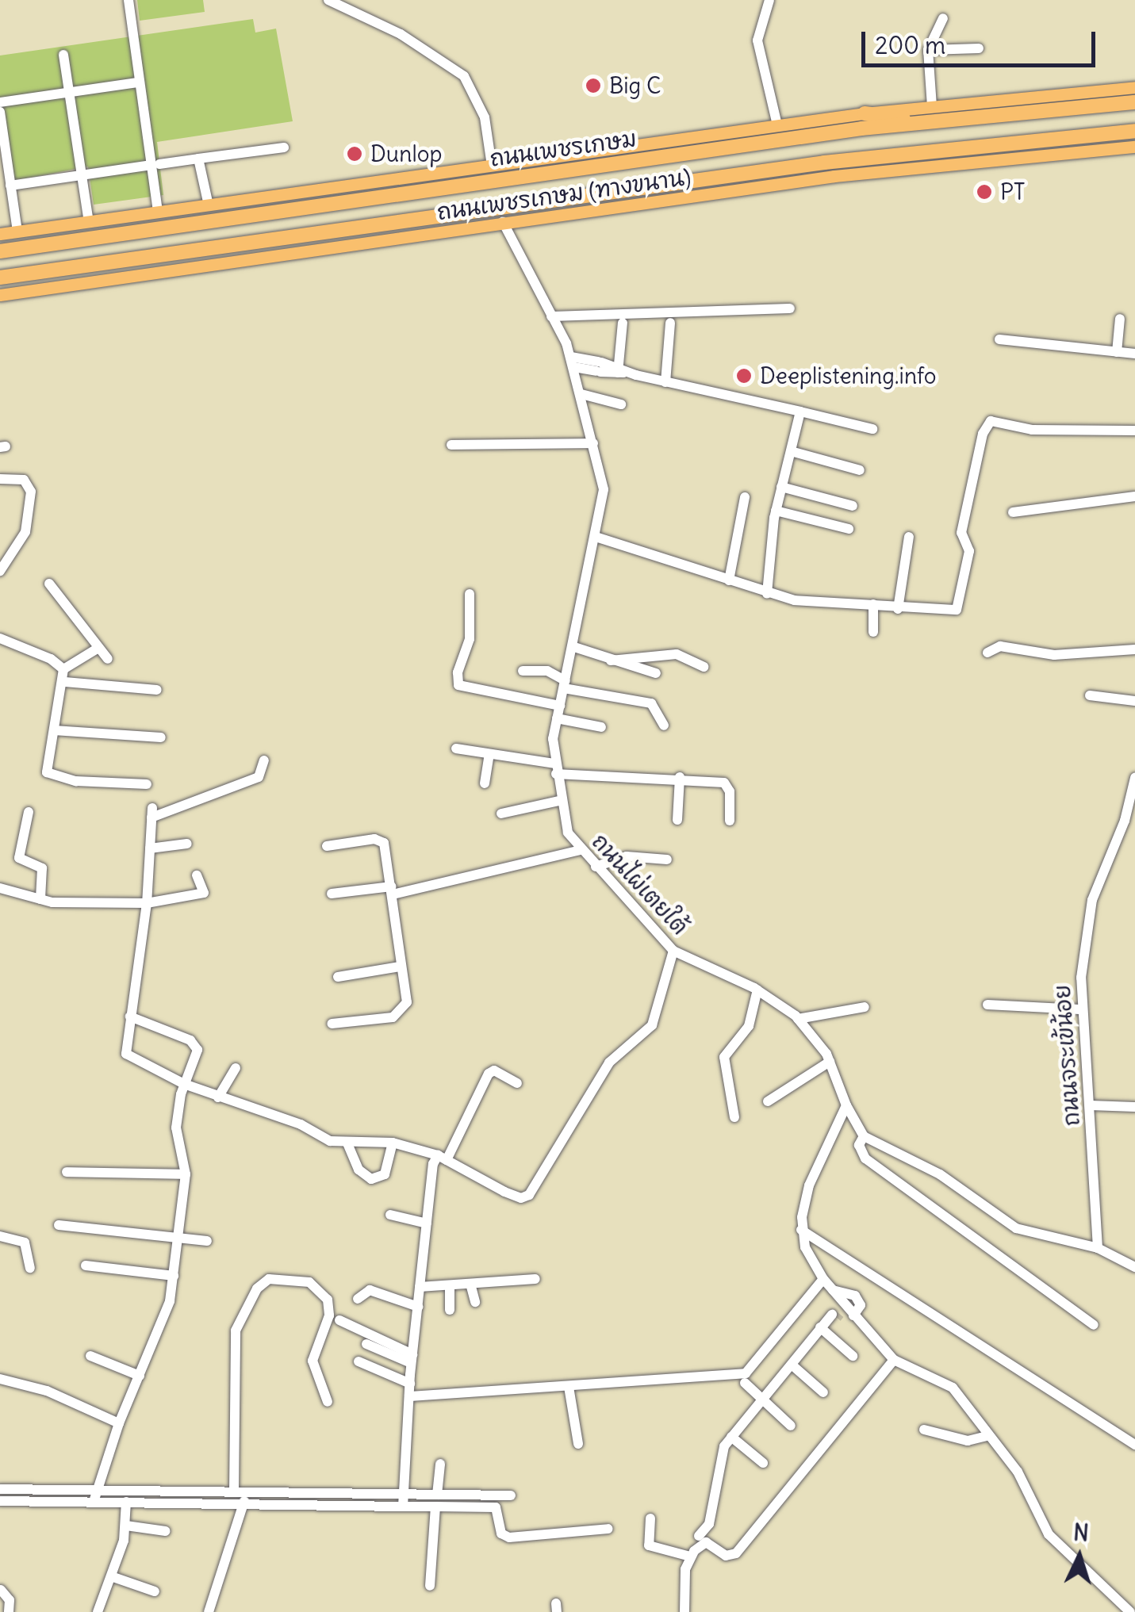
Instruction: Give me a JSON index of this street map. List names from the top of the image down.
{
  "streets": {
    "highway": ["ถนนเพชรเกษม"],
    "main road": ["ถนนเพชรเกษม (ทางขนาน)"],
    "street": ["ถนนไผ่เตยใต้", "ถนนจระเข้น้อย"]
  },
  "crossings": [
    ["ถนนเพชรเกษม (ทางขนาน)", "ถนนไผ่เตยใต้"]
  ],
  "places": [
    "Big C",
    "Dunlop",
    "PT",
    "Deeplistening.info"
  ],
  "scale_bar": "200 m",
  "north": "top"
}
